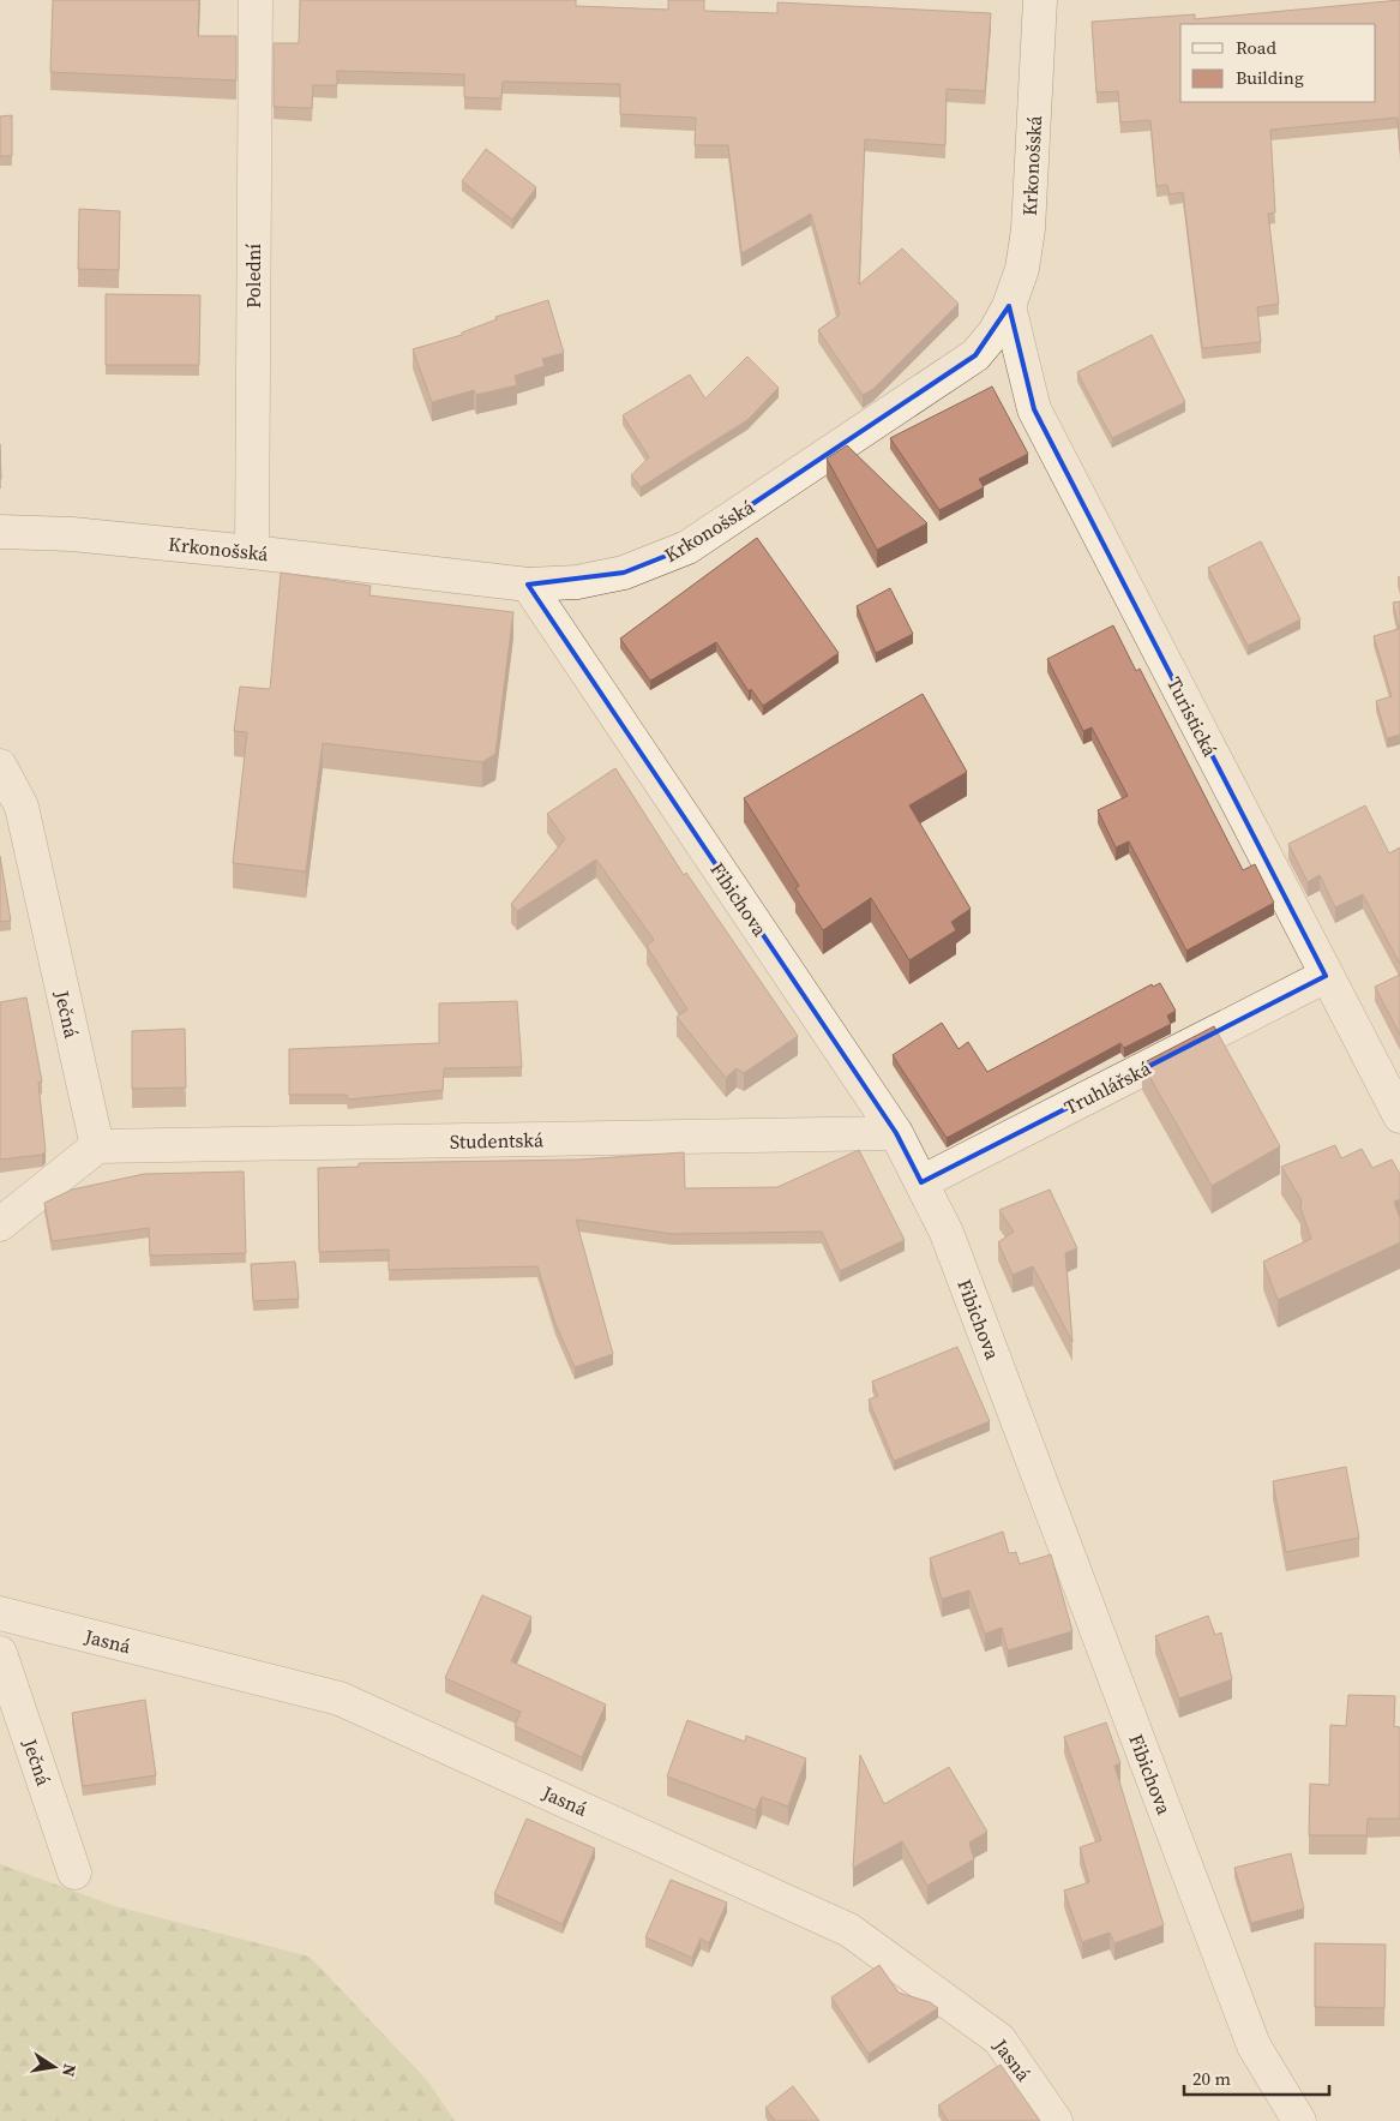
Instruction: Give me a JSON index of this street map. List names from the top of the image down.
{
  "streets": {
    "street": [
      "Krkonošská",
      "Polední",
      "Turistická",
      "Fibichova",
      "Ječná",
      "Truhlářská",
      "Studentská",
      "Jasná"
    ]
  },
  "crossings": [
    ["Krkonošská", "Polední"],
    ["Krkonošská", "Turistická"],
    ["Krkonošská", "Fibichova"],
    ["Turistická", "Truhlářská"],
    ["Fibichova", "Truhlářská"],
    ["Fibichova", "Studentská"],
    ["Ječná", "Studentská"]
  ],
  "legend": ["Road", "Building"],
  "scale_bar": "20 m",
  "north": "right"
}
